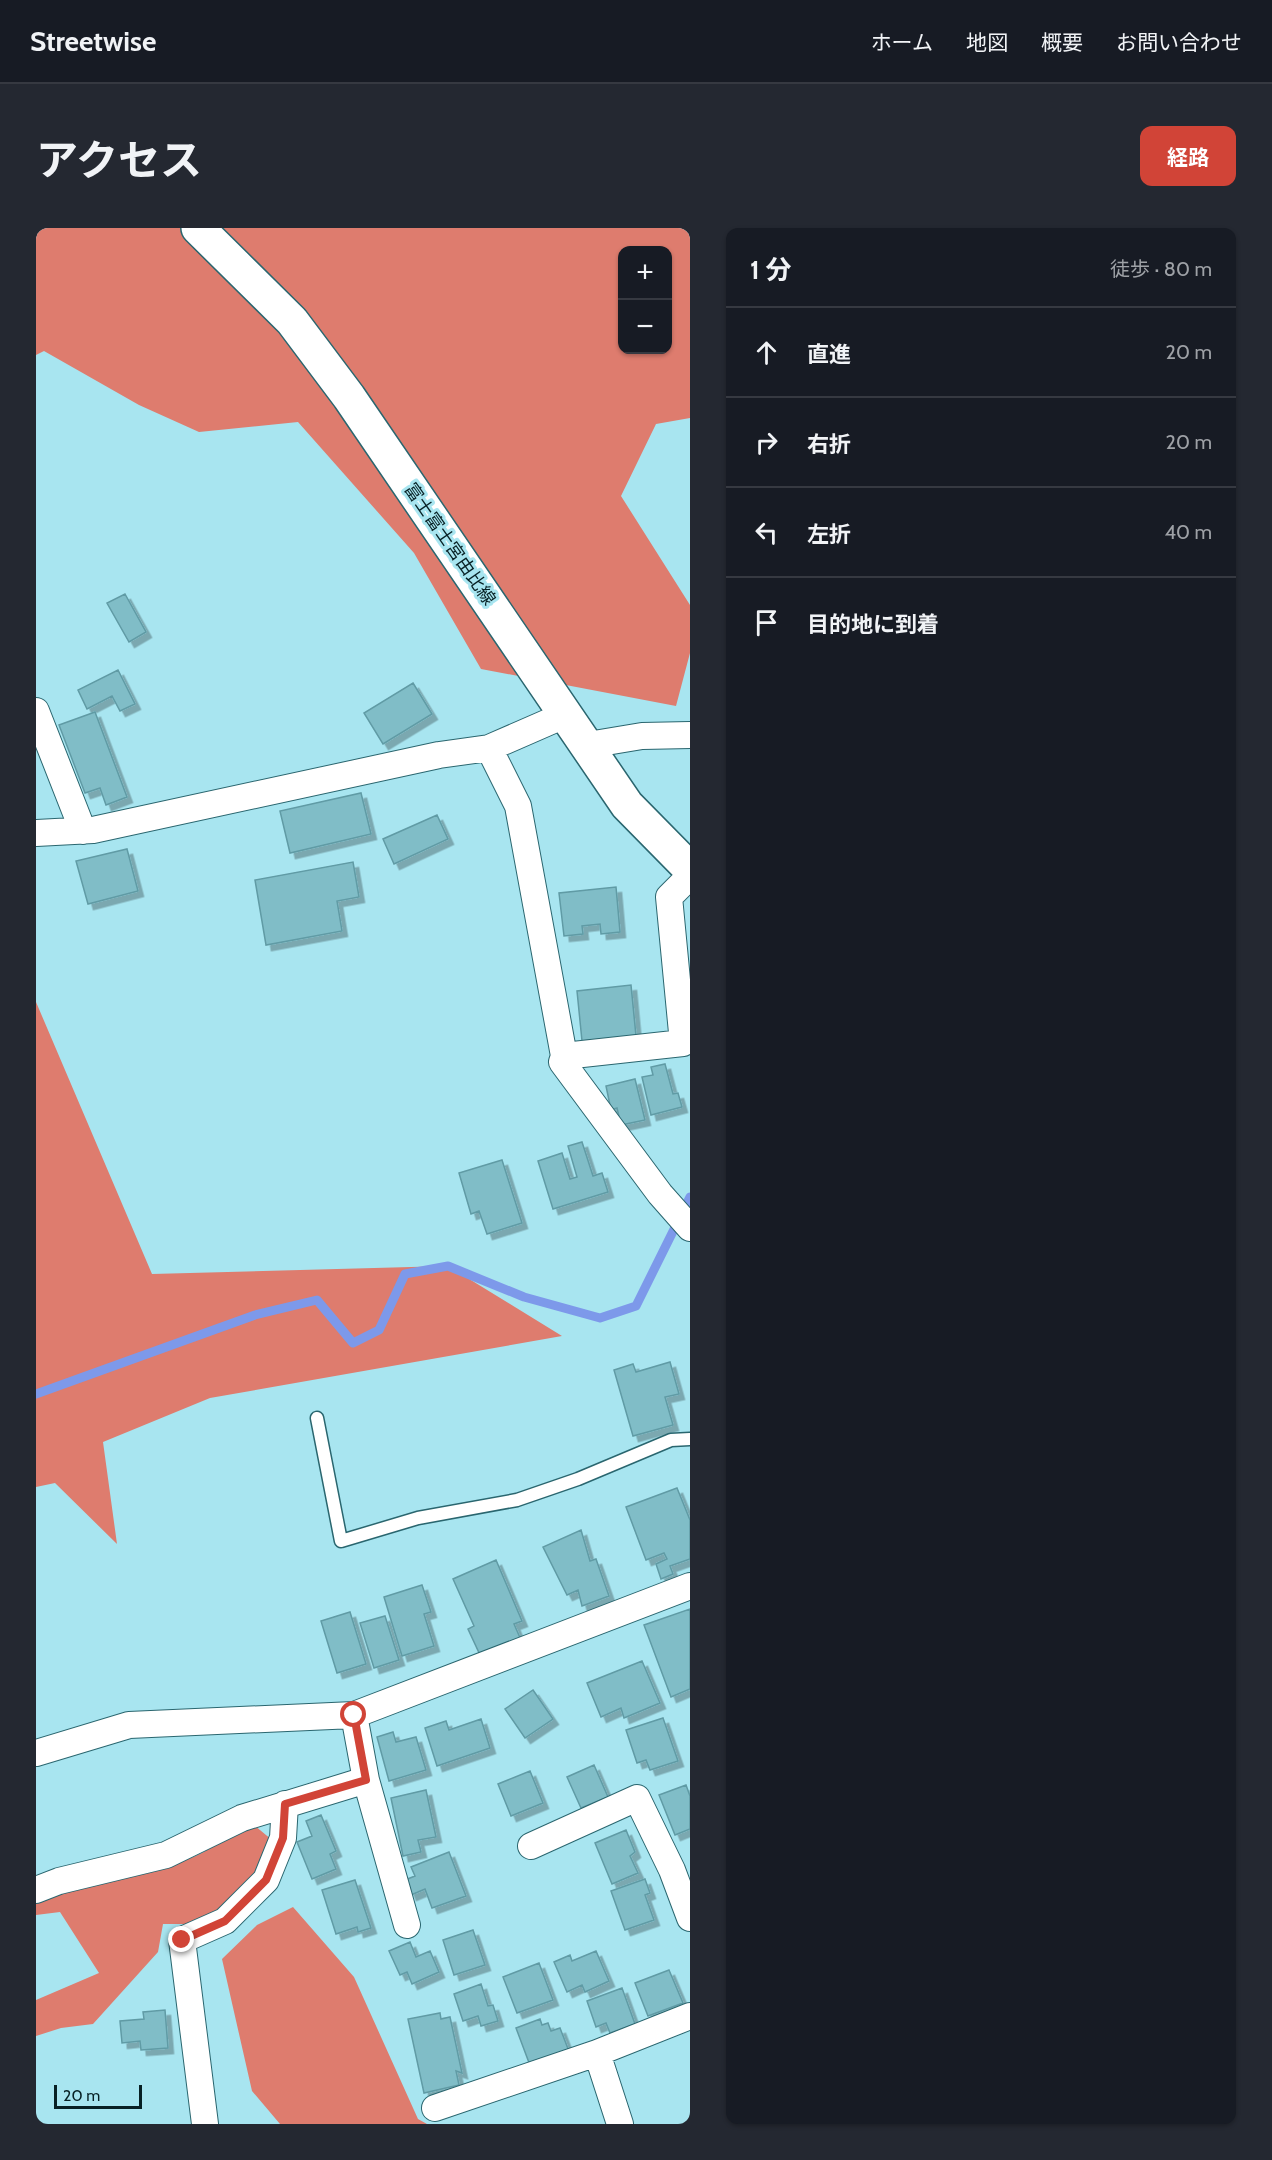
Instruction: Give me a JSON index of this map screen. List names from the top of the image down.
{
  "streets": {
    "main road": ["富士富士宮由比線"]
  },
  "scale_bar": "20 m",
  "page": {
    "header": "Streetwise",
    "nav": [
      "ホーム",
      "地図",
      "概要",
      "お問い合わせ"
    ],
    "title": "アクセス",
    "buttons": "経路",
    "heading": ["1 分", "徒歩 · 80 m"],
    "map_buttons": ["+", "−"],
    "list": [
      ["直進", "20 m"],
      ["右折", "20 m"],
      ["左折", "40 m"],
      "目的地に到着"
    ],
    "scale": "20 m"
  }
}
